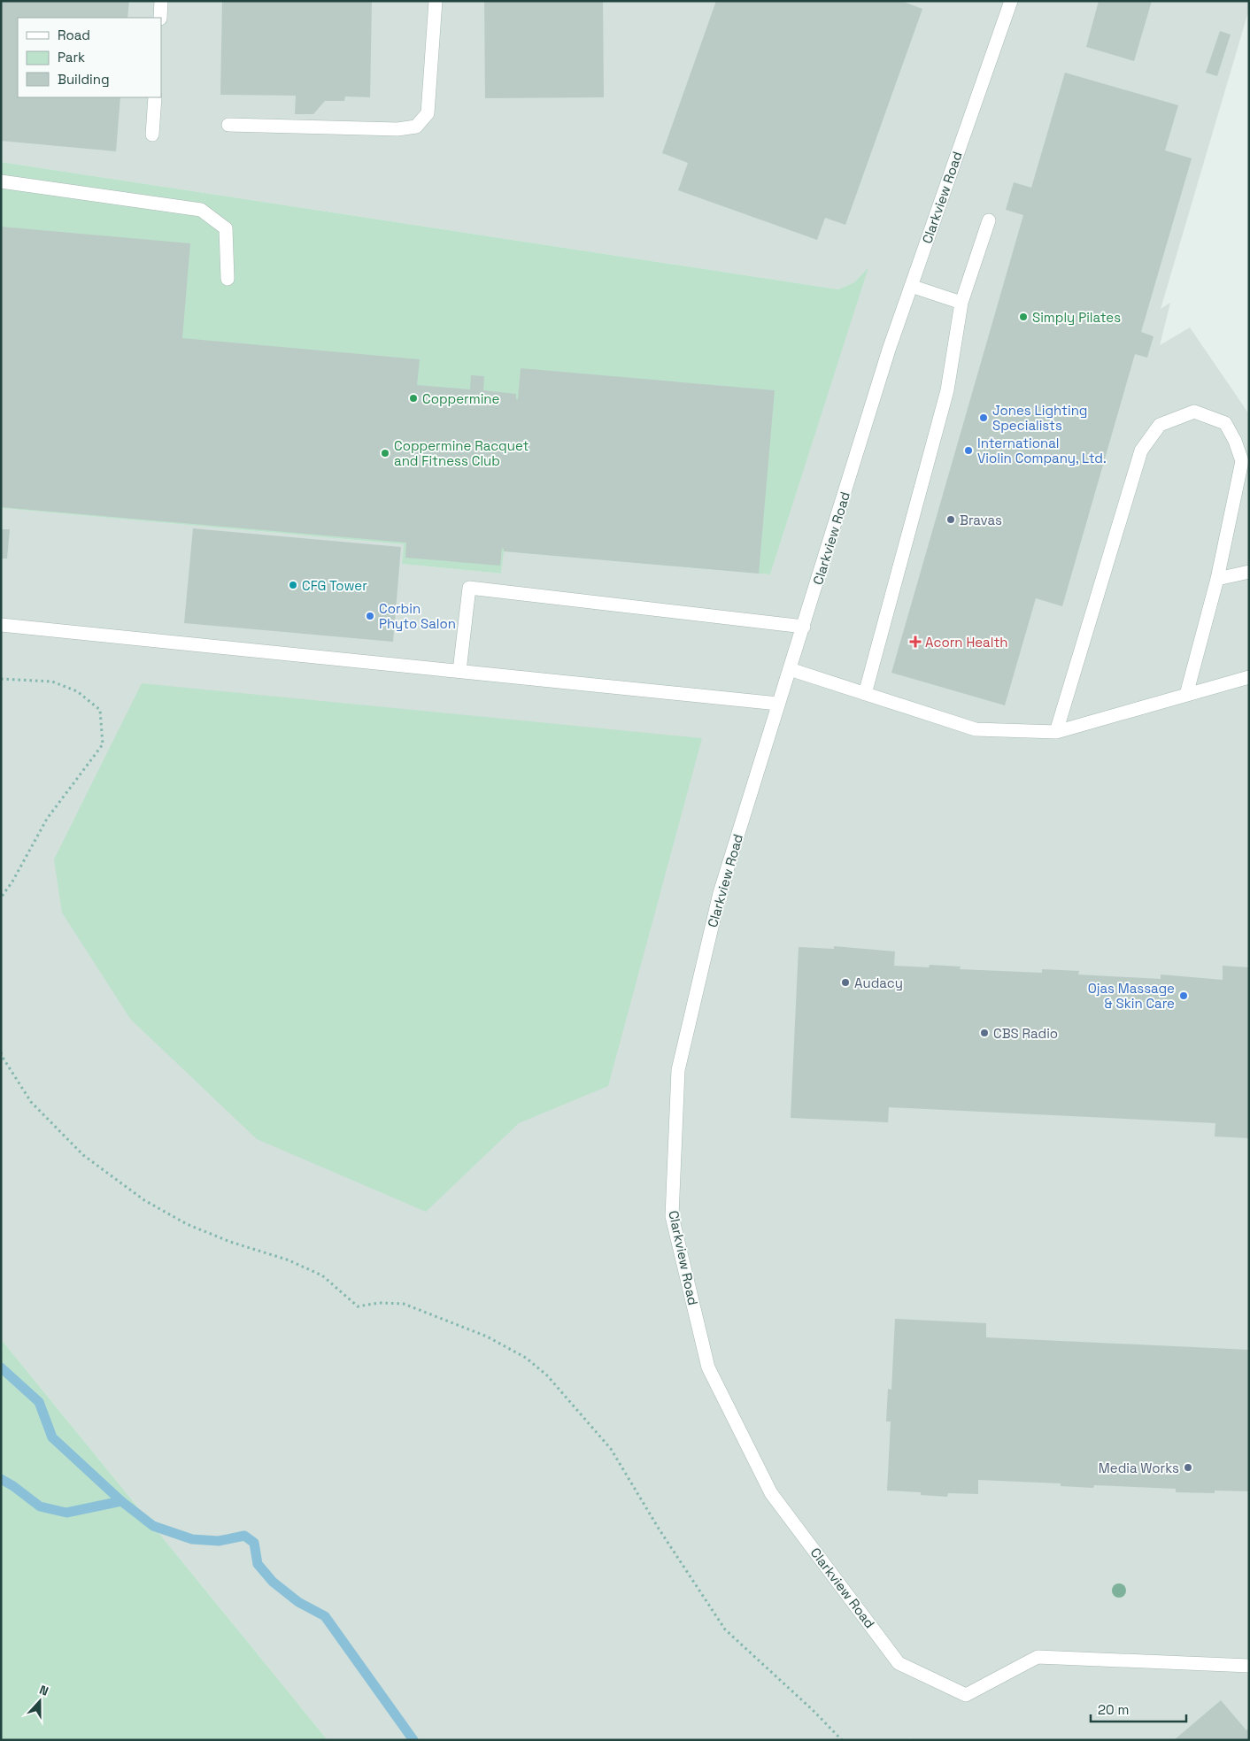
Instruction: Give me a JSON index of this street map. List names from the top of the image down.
{
  "streets": {
    "street": ["Clarkview Road"]
  },
  "places": {
    "other": [
      "Simply Pilates",
      "Coppermine",
      "Jones Lighting Specialists",
      "International Violin Company, Ltd.",
      "Coppermine Racquet and Fitness Club",
      "Bravas",
      "CFG Tower",
      "Corbin Phyto Salon",
      "Audacy",
      "Ojas Massage & Skin Care",
      "CBS Radio",
      "Media Works"
    ],
    "health": ["Acorn Health"]
  },
  "legend": ["Road", "Park", "Building"],
  "scale_bar": "20 m",
  "north": "top"
}
